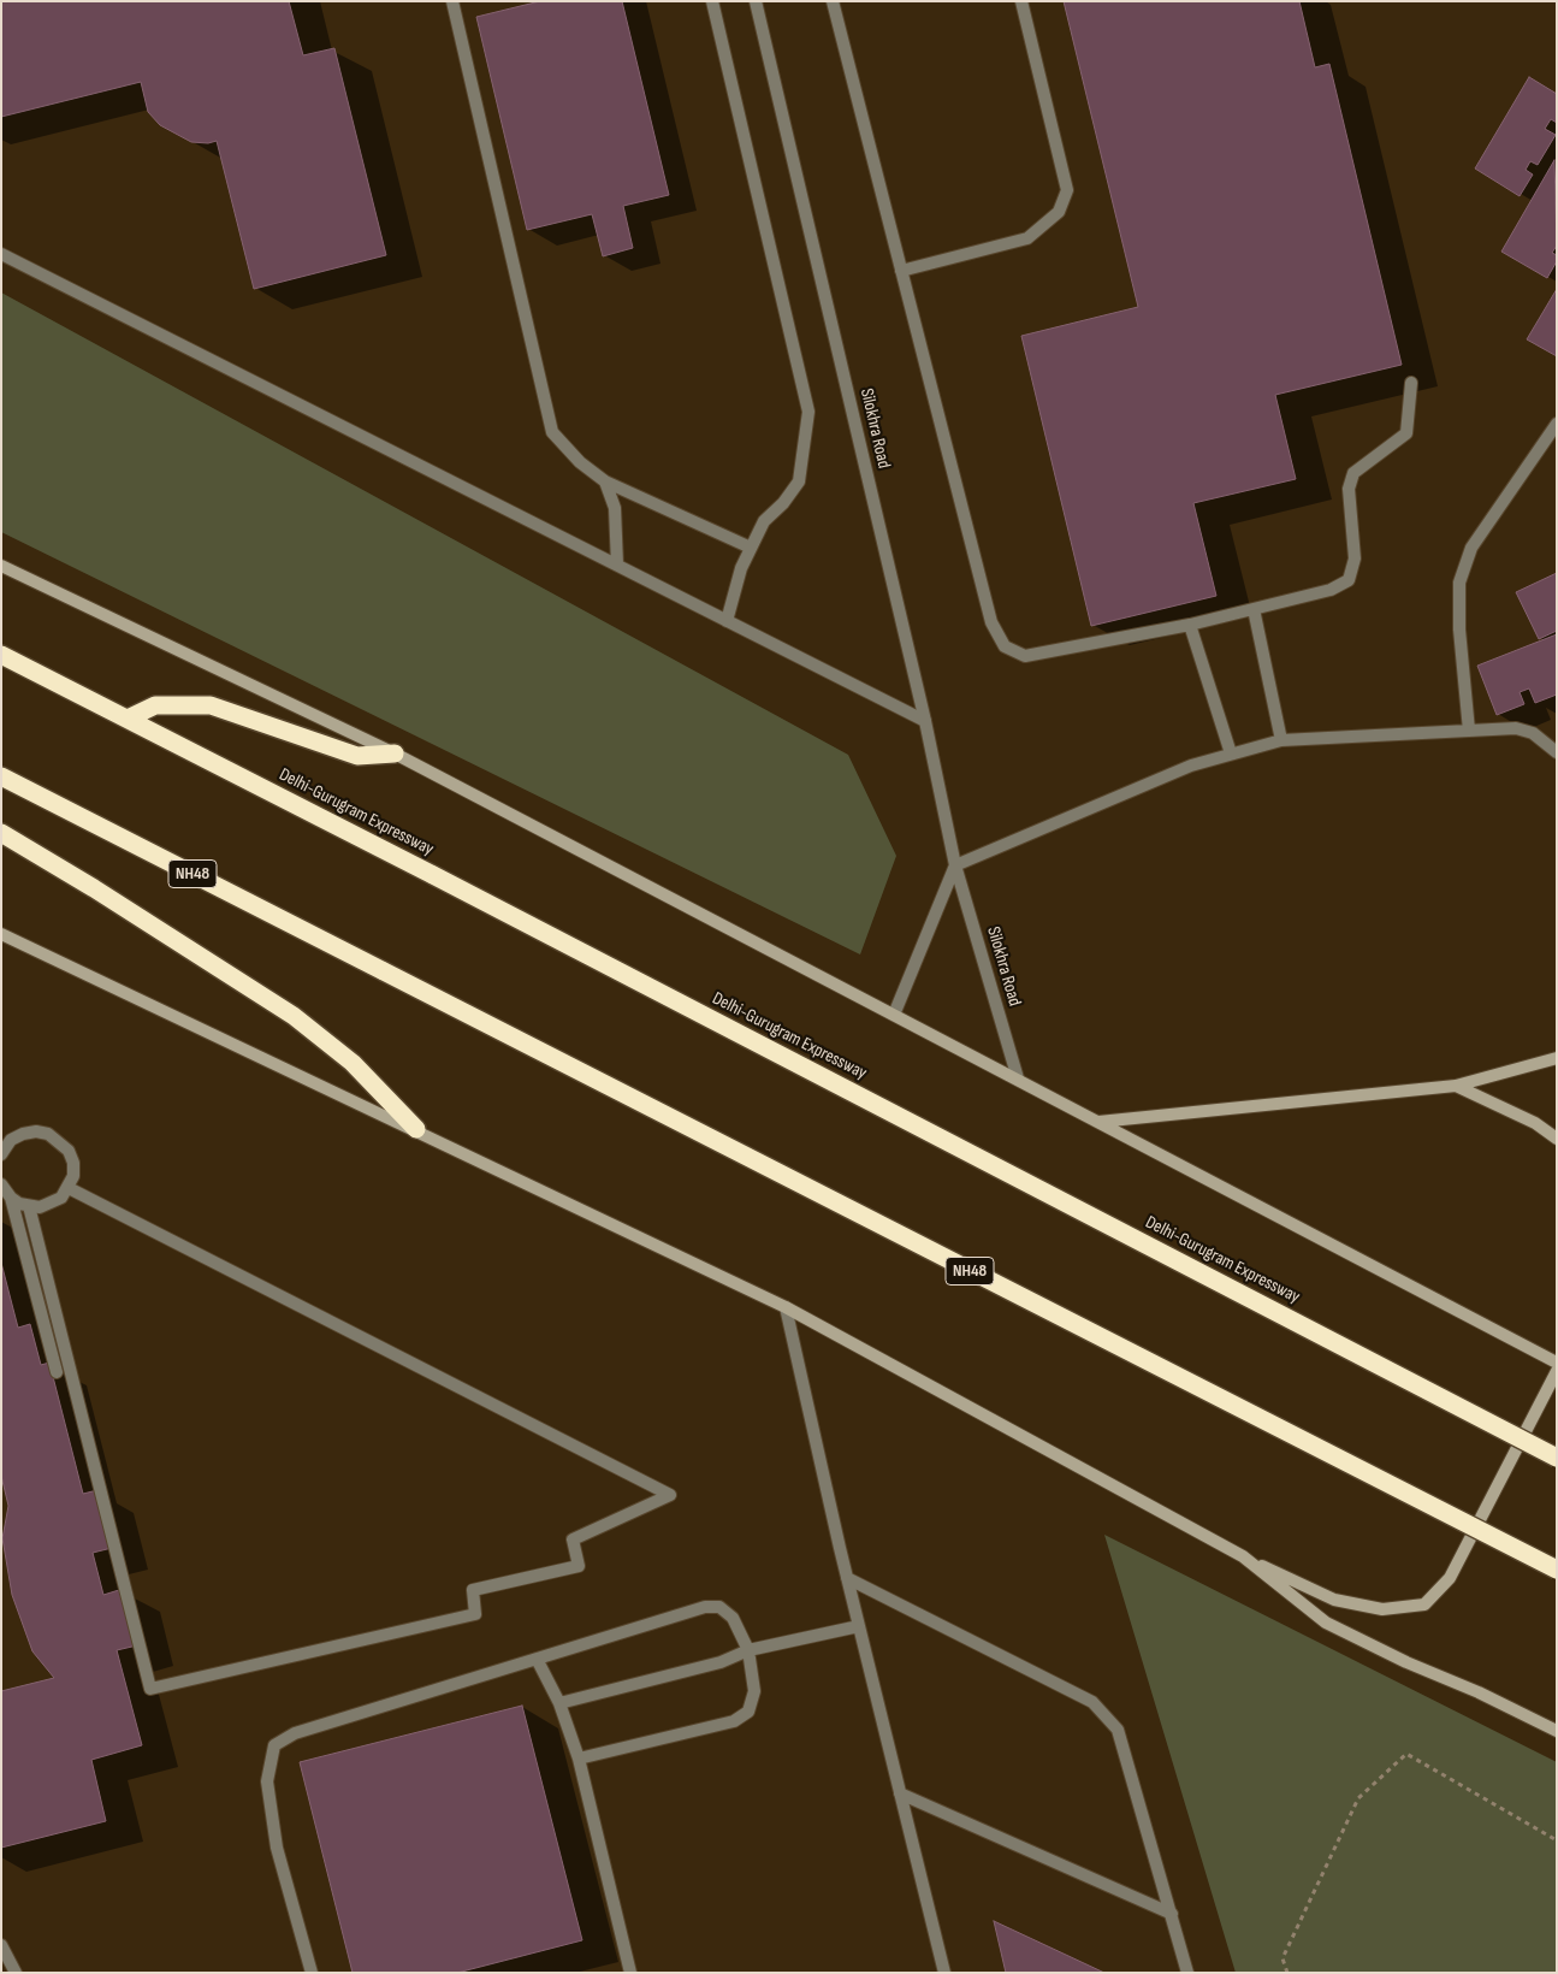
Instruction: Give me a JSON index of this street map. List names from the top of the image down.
{
  "streets": {
    "highway": ["Delhi-Gurugram Expressway", "NH48"],
    "street": ["Silokhra Road"]
  }
}
